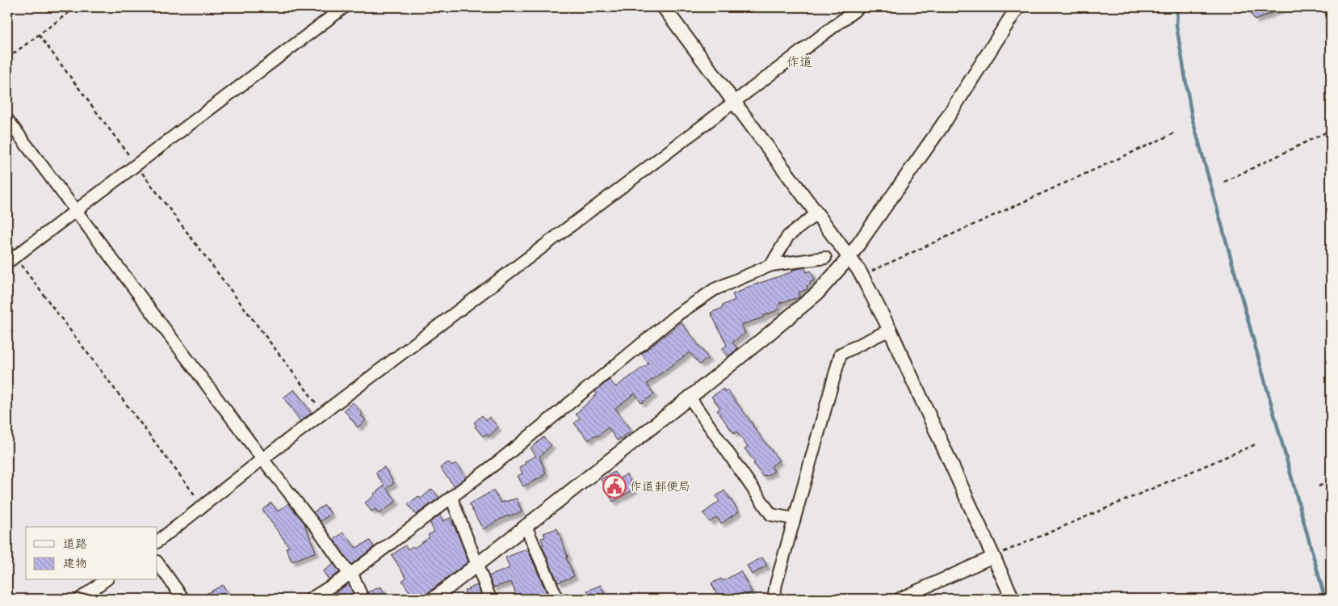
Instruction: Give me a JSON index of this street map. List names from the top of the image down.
{
  "districts": ["作道"],
  "places": {
    "public building": ["作道郵便局"]
  },
  "legend": ["道路", "建物"]
}
